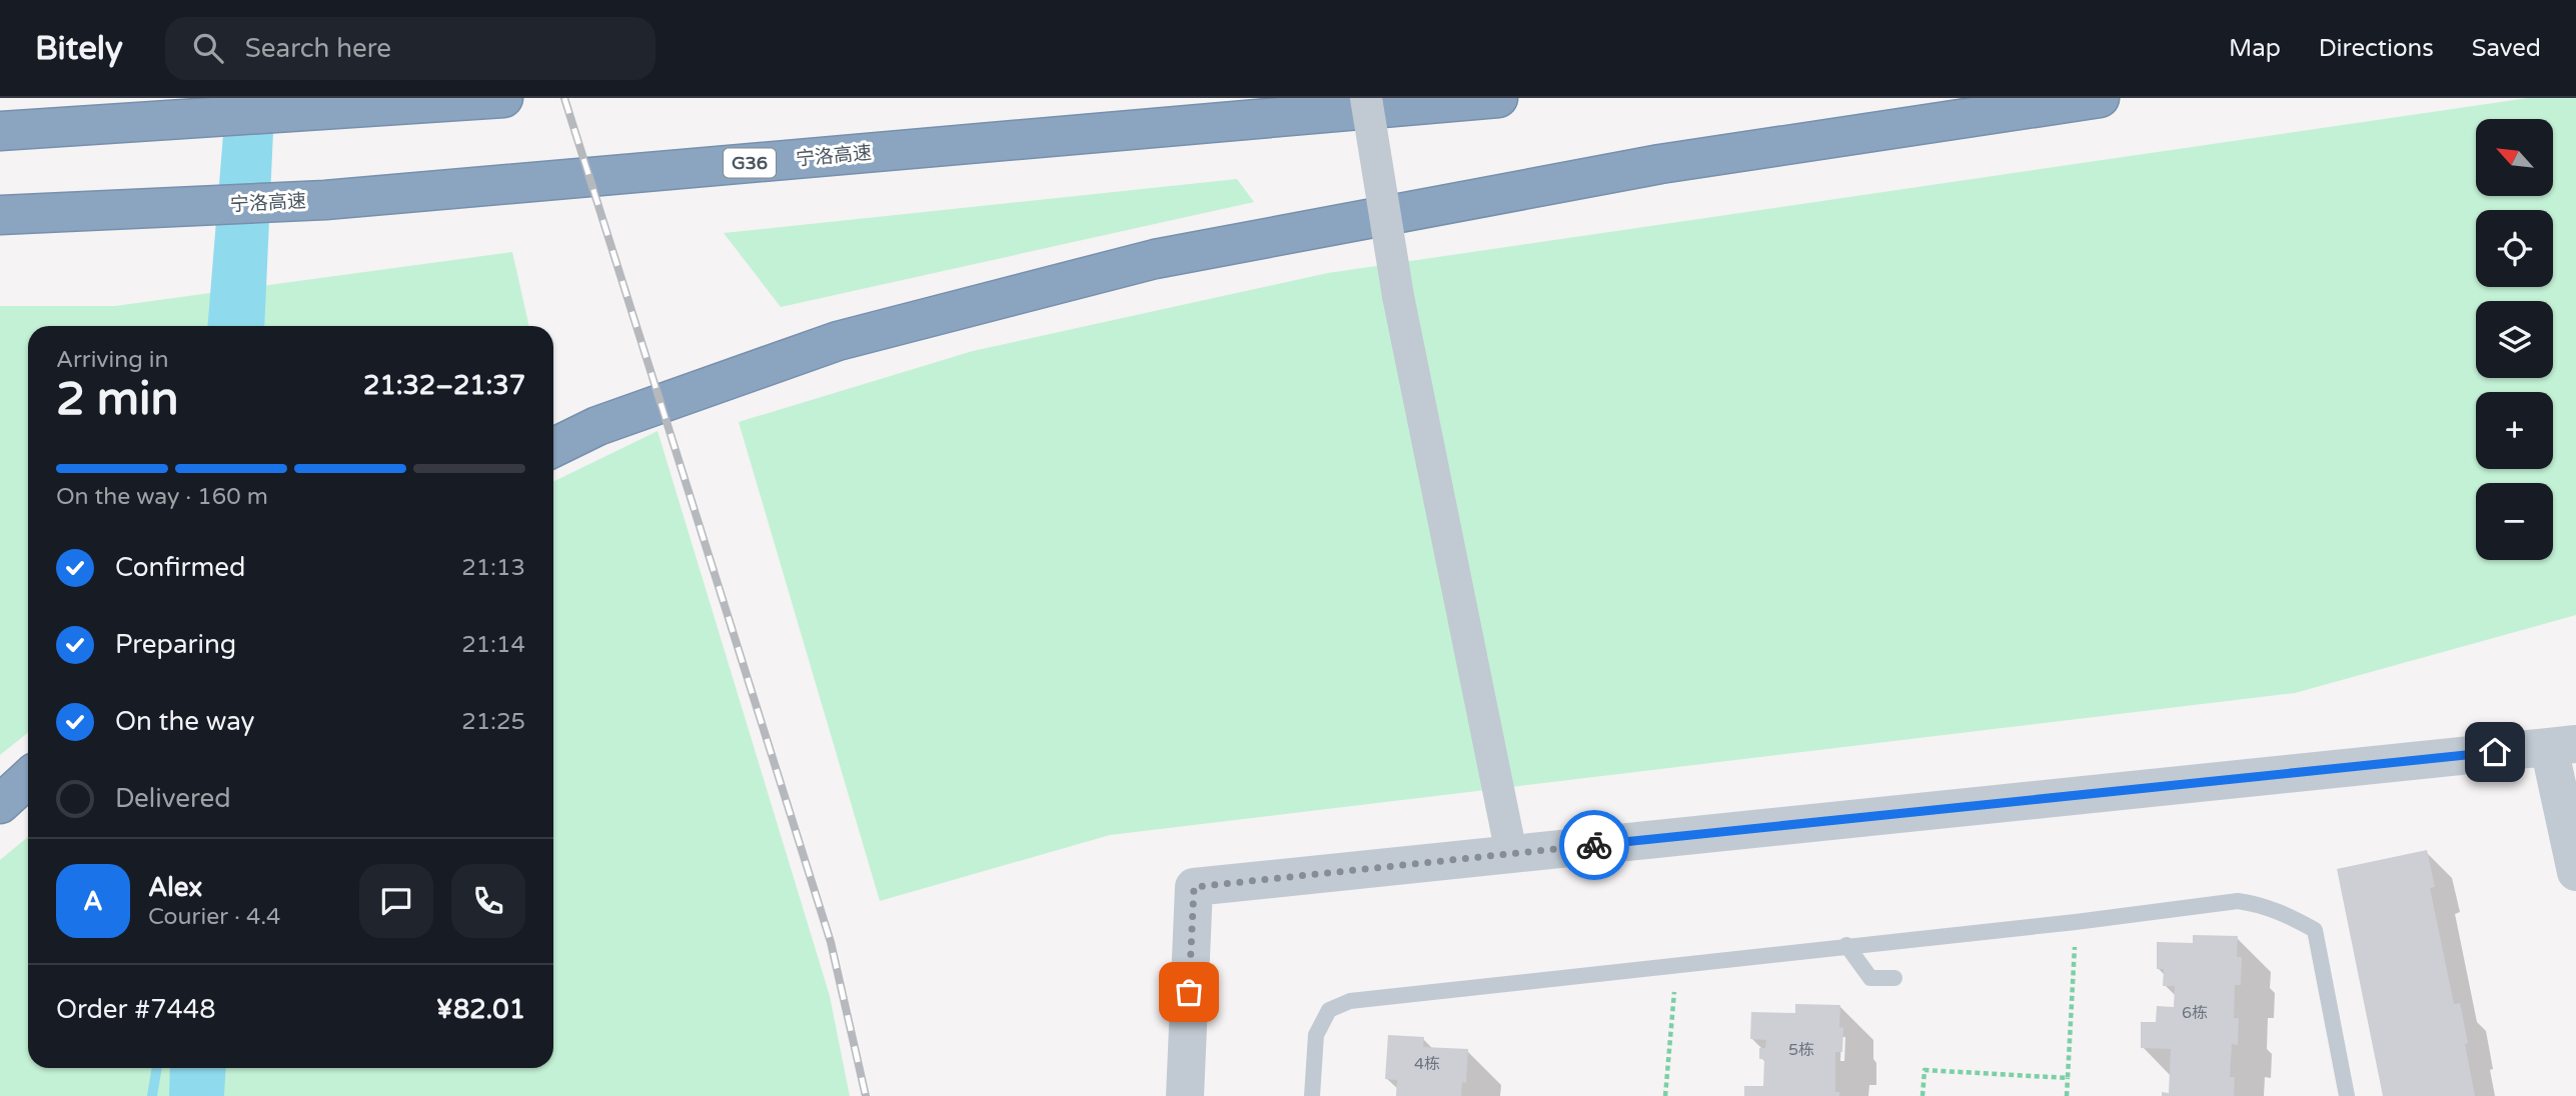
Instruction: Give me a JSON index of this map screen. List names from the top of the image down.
{
  "streets": {
    "highway": ["宁洛高速", "G36"]
  },
  "house_numbers": ["6栋", "5栋", "4栋"],
  "north": "top left",
  "page": {
    "header": "Bitely",
    "search": "Search here",
    "nav": ["Map", "Directions", "Saved"],
    "map_buttons": ["+", "−"],
    "heading": ["2 min", "Arriving in", "21:32–21:37"],
    "panel": [
      "Alex",
      "Courier · 4.4",
      "Order #7448",
      "¥82.01"
    ],
    "bar": "On the way · 160 m",
    "list": [
      ["Confirmed", "21:13"],
      ["Preparing", "21:14"],
      ["On the way", "21:25"],
      "Delivered"
    ],
    "round": "A"
  }
}
